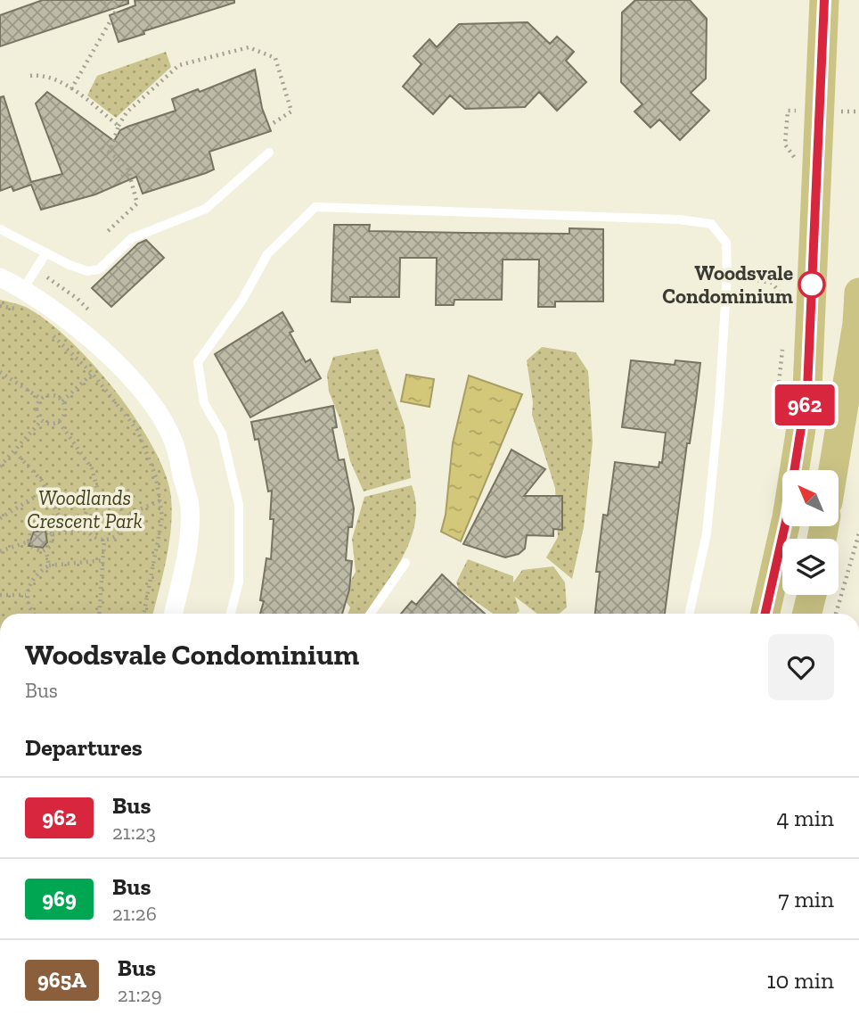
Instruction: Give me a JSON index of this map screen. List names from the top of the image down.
{
  "parks": ["Woodlands Crescent Park"],
  "places": ["Woodsvale Condominium"],
  "lines": ["bus line 962"],
  "north": "top left",
  "page": {
    "on_map": "962",
    "heading": [
      ["Woodsvale Condominium", "Bus"],
      "Departures"
    ],
    "list": [
      {
        "mark": "962",
        "name": "Bus",
        "note": "21:23",
        "value": "4 min"
      },
      {
        "mark": "969",
        "name": "Bus",
        "note": "21:26",
        "value": "7 min"
      },
      {
        "mark": "965A",
        "name": "Bus",
        "note": "21:29",
        "value": "10 min"
      }
    ]
  }
}
